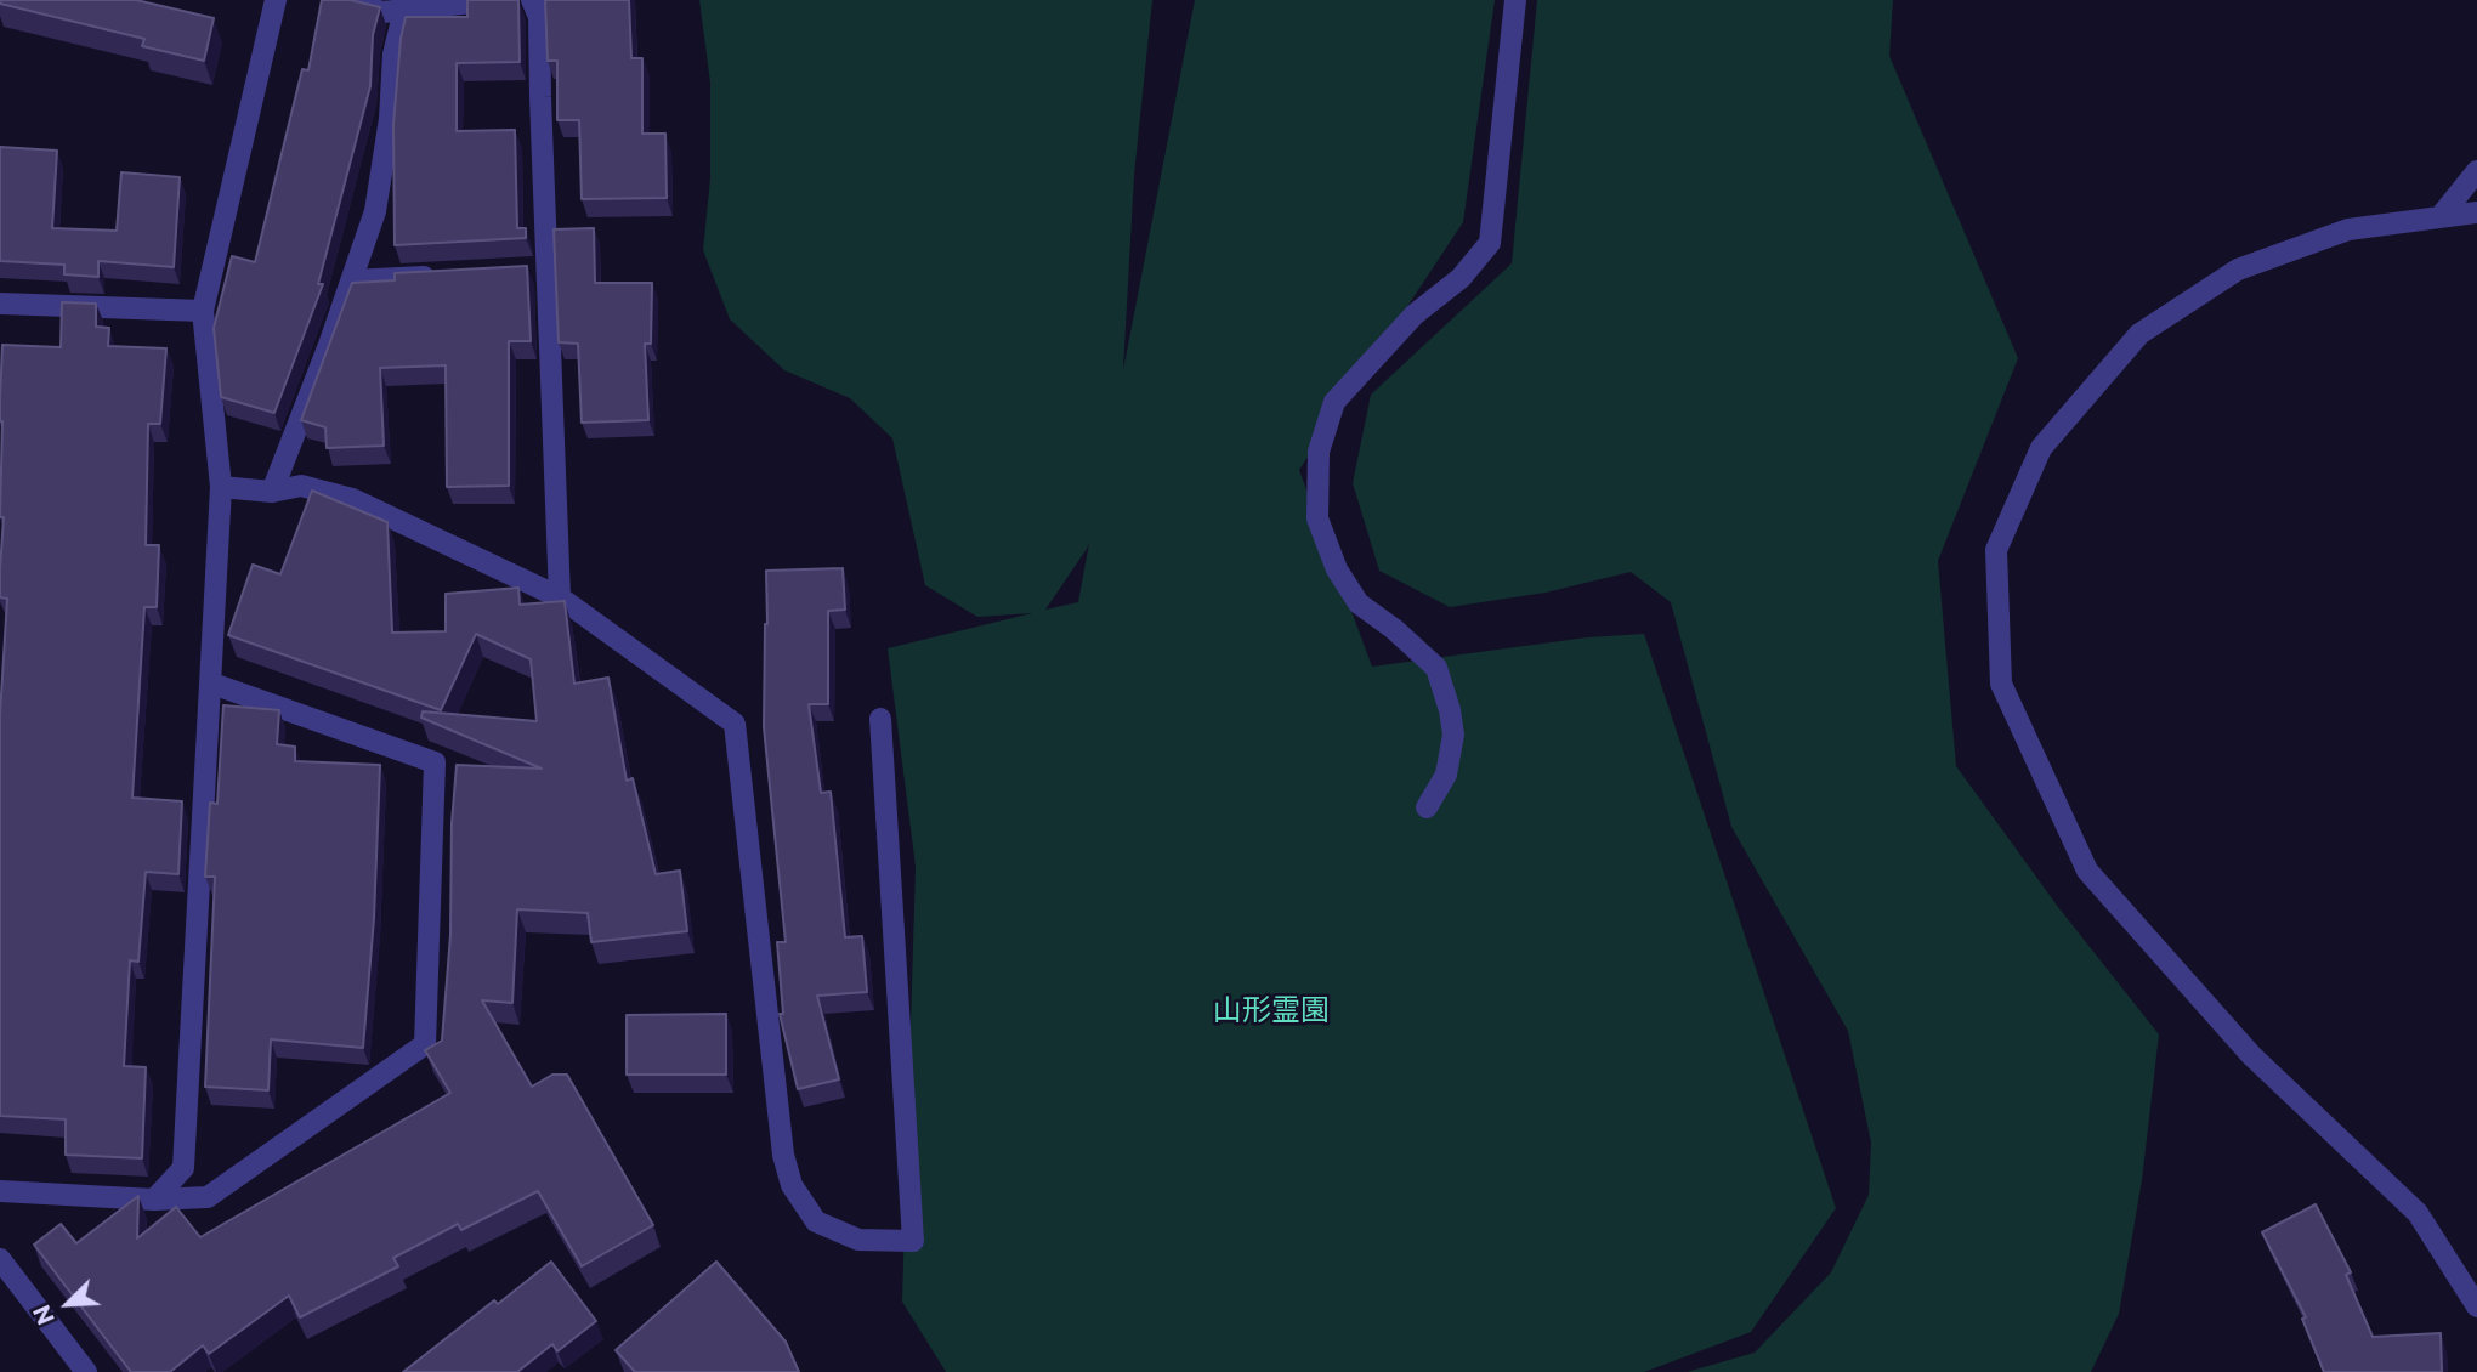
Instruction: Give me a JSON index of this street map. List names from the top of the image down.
{
  "parks": ["山形霊園"],
  "north": "bottom left"
}
